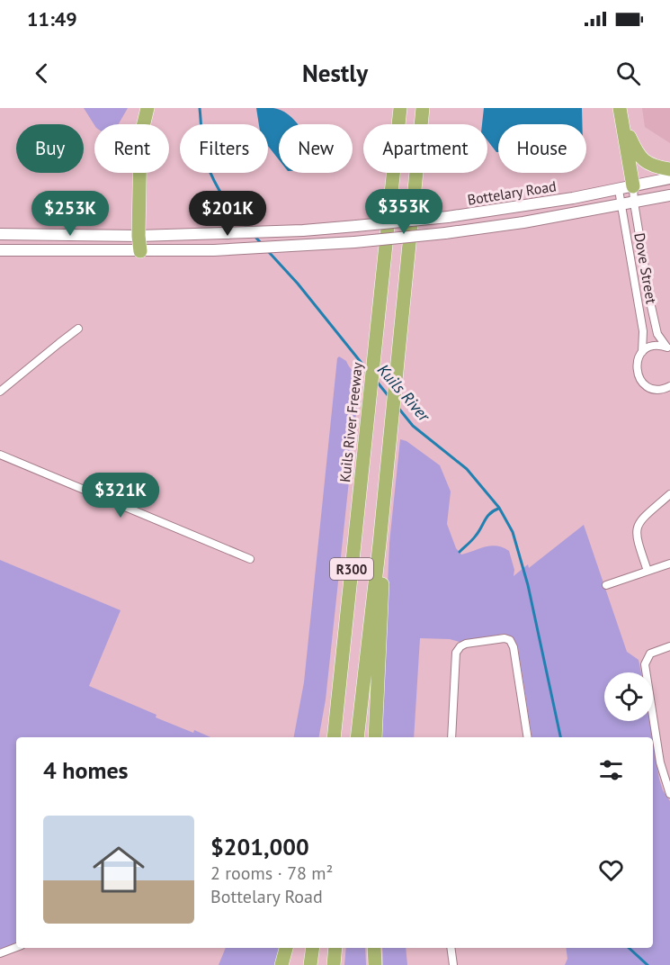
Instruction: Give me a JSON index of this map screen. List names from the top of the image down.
{
  "streets": {
    "highway": ["Kuils River Freeway", "R300"],
    "main road": ["Bottelary Road"],
    "street": ["Dove Street"]
  },
  "crossings": [
    ["Bottelary Road", "Dove Street"]
  ],
  "water": ["Kuils River"],
  "page": {
    "status": "11:49",
    "header": "Nestly",
    "chip": [
      "Buy",
      "Rent",
      "Filters",
      "New",
      "Apartment",
      "House"
    ],
    "price": [
      "$353K",
      "$253K",
      "$201K",
      "$321K"
    ],
    "heading": "4 homes",
    "list": [
      {
        "name": "$201,000",
        "note": "2 rooms · 78 m² · Bottelary Road"
      }
    ]
  }
}
